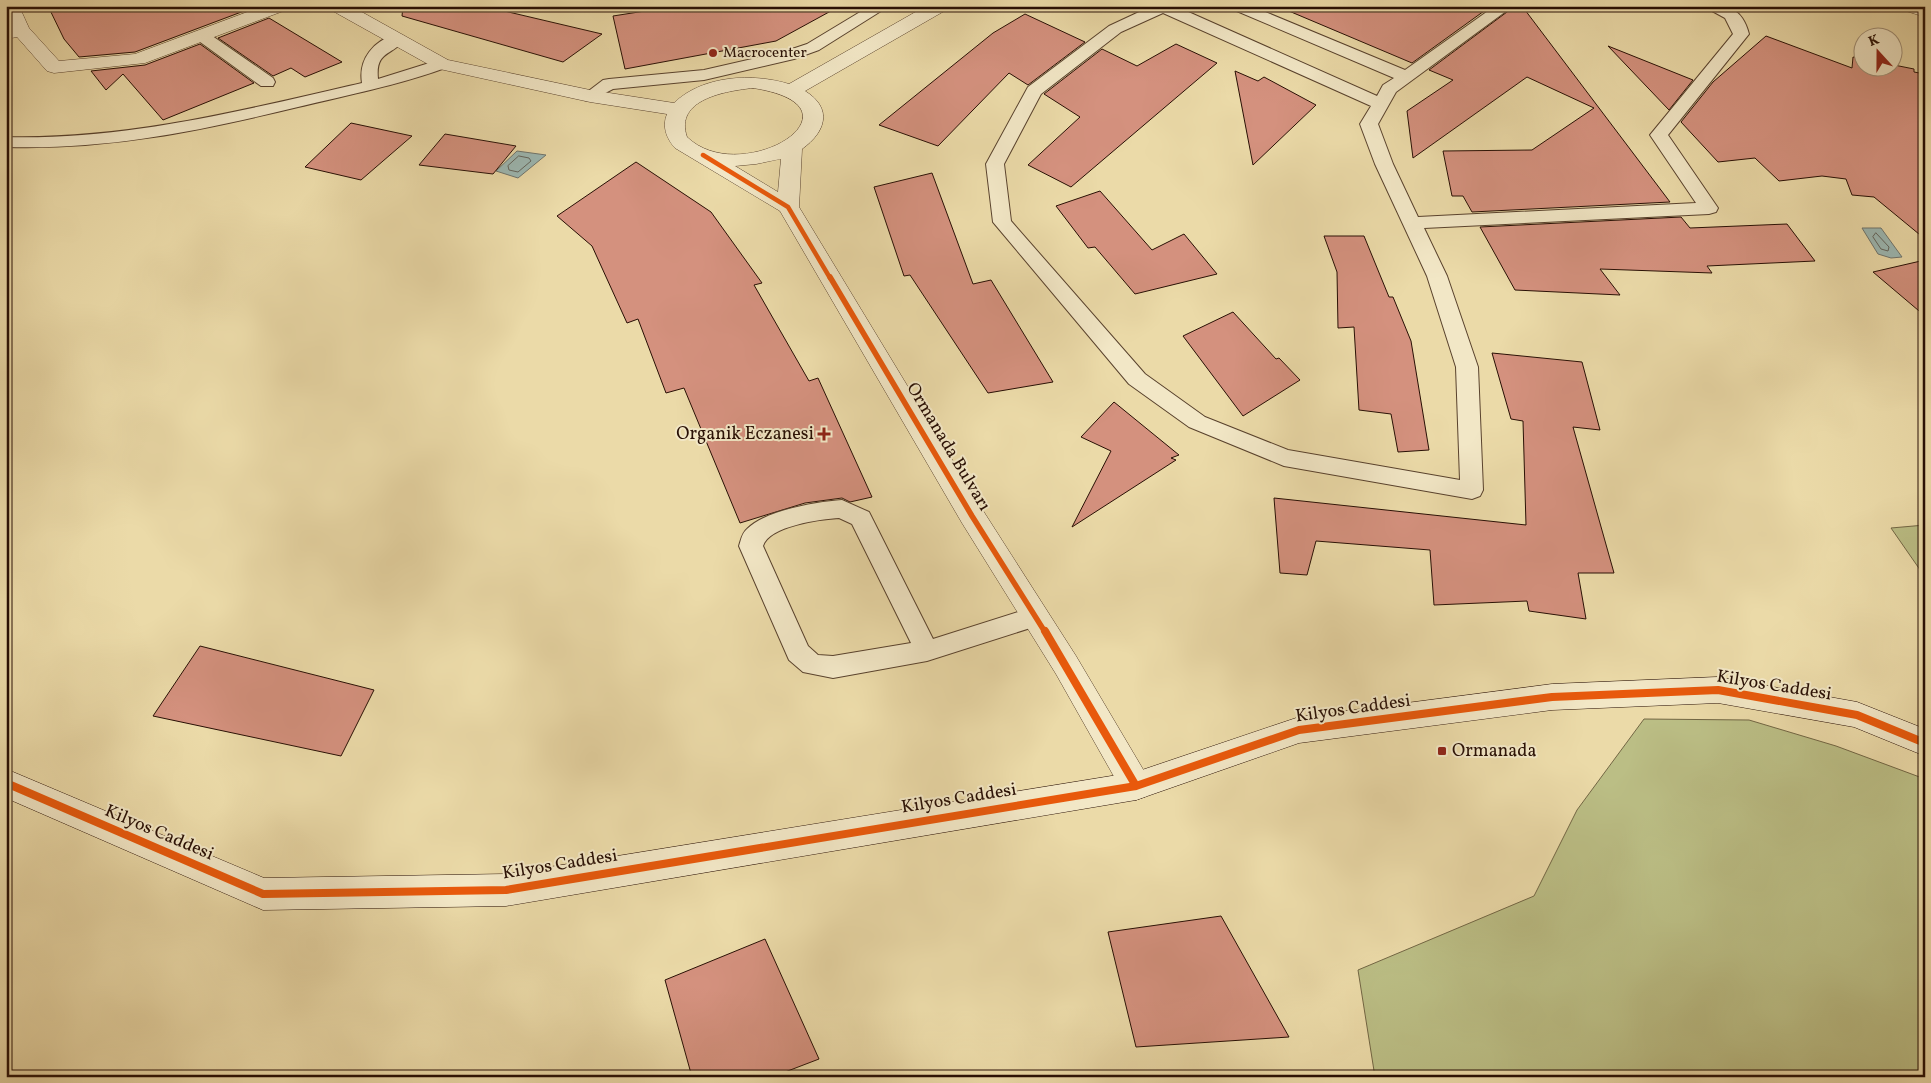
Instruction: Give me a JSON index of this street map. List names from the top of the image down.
{
  "streets": {
    "street": ["Ormanada Bulvarı", "Kilyos Caddesi"]
  },
  "crossings": [
    ["Ormanada Bulvarı", "Kilyos Caddesi"]
  ],
  "places": {
    "other": ["Macrocenter"],
    "health": ["Organik Eczanesi"],
    "transit": ["Ormanada"]
  },
  "north": "top"
}
